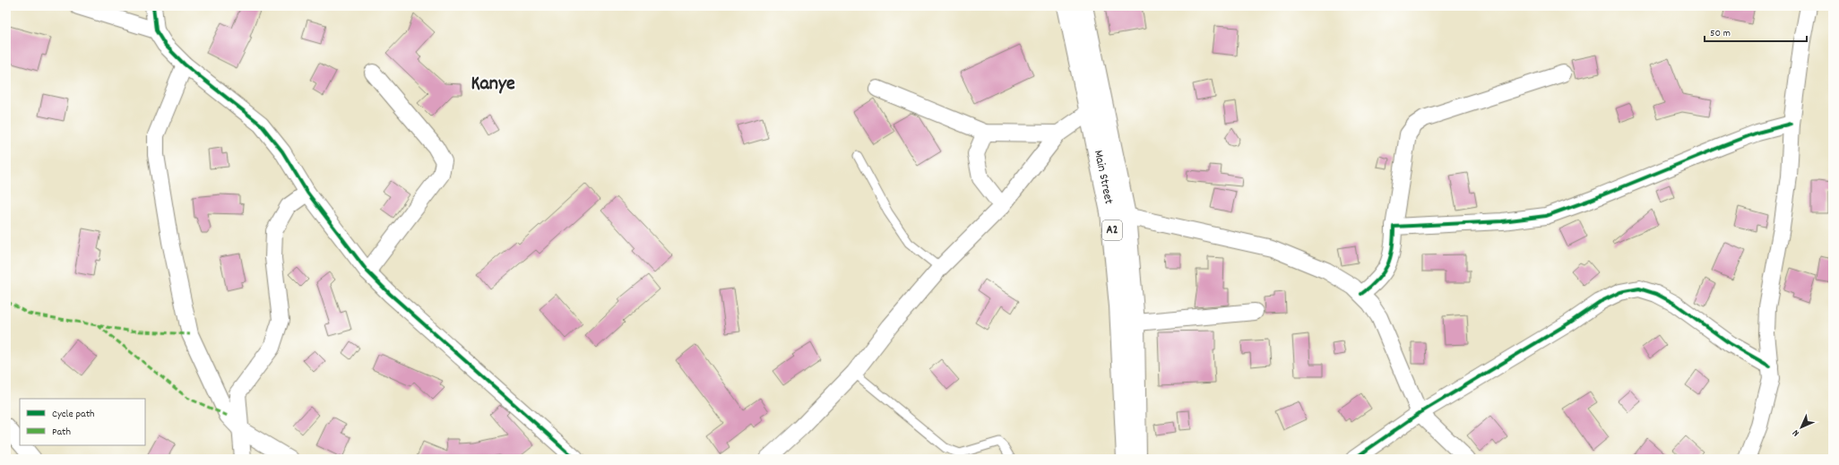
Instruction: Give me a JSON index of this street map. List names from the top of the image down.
{
  "streets": {
    "highway": ["Main Street", "A2"]
  },
  "districts": ["Kanye"],
  "legend": ["Cycle path", "Path"],
  "scale_bar": "50 m",
  "north": "bottom left"
}
